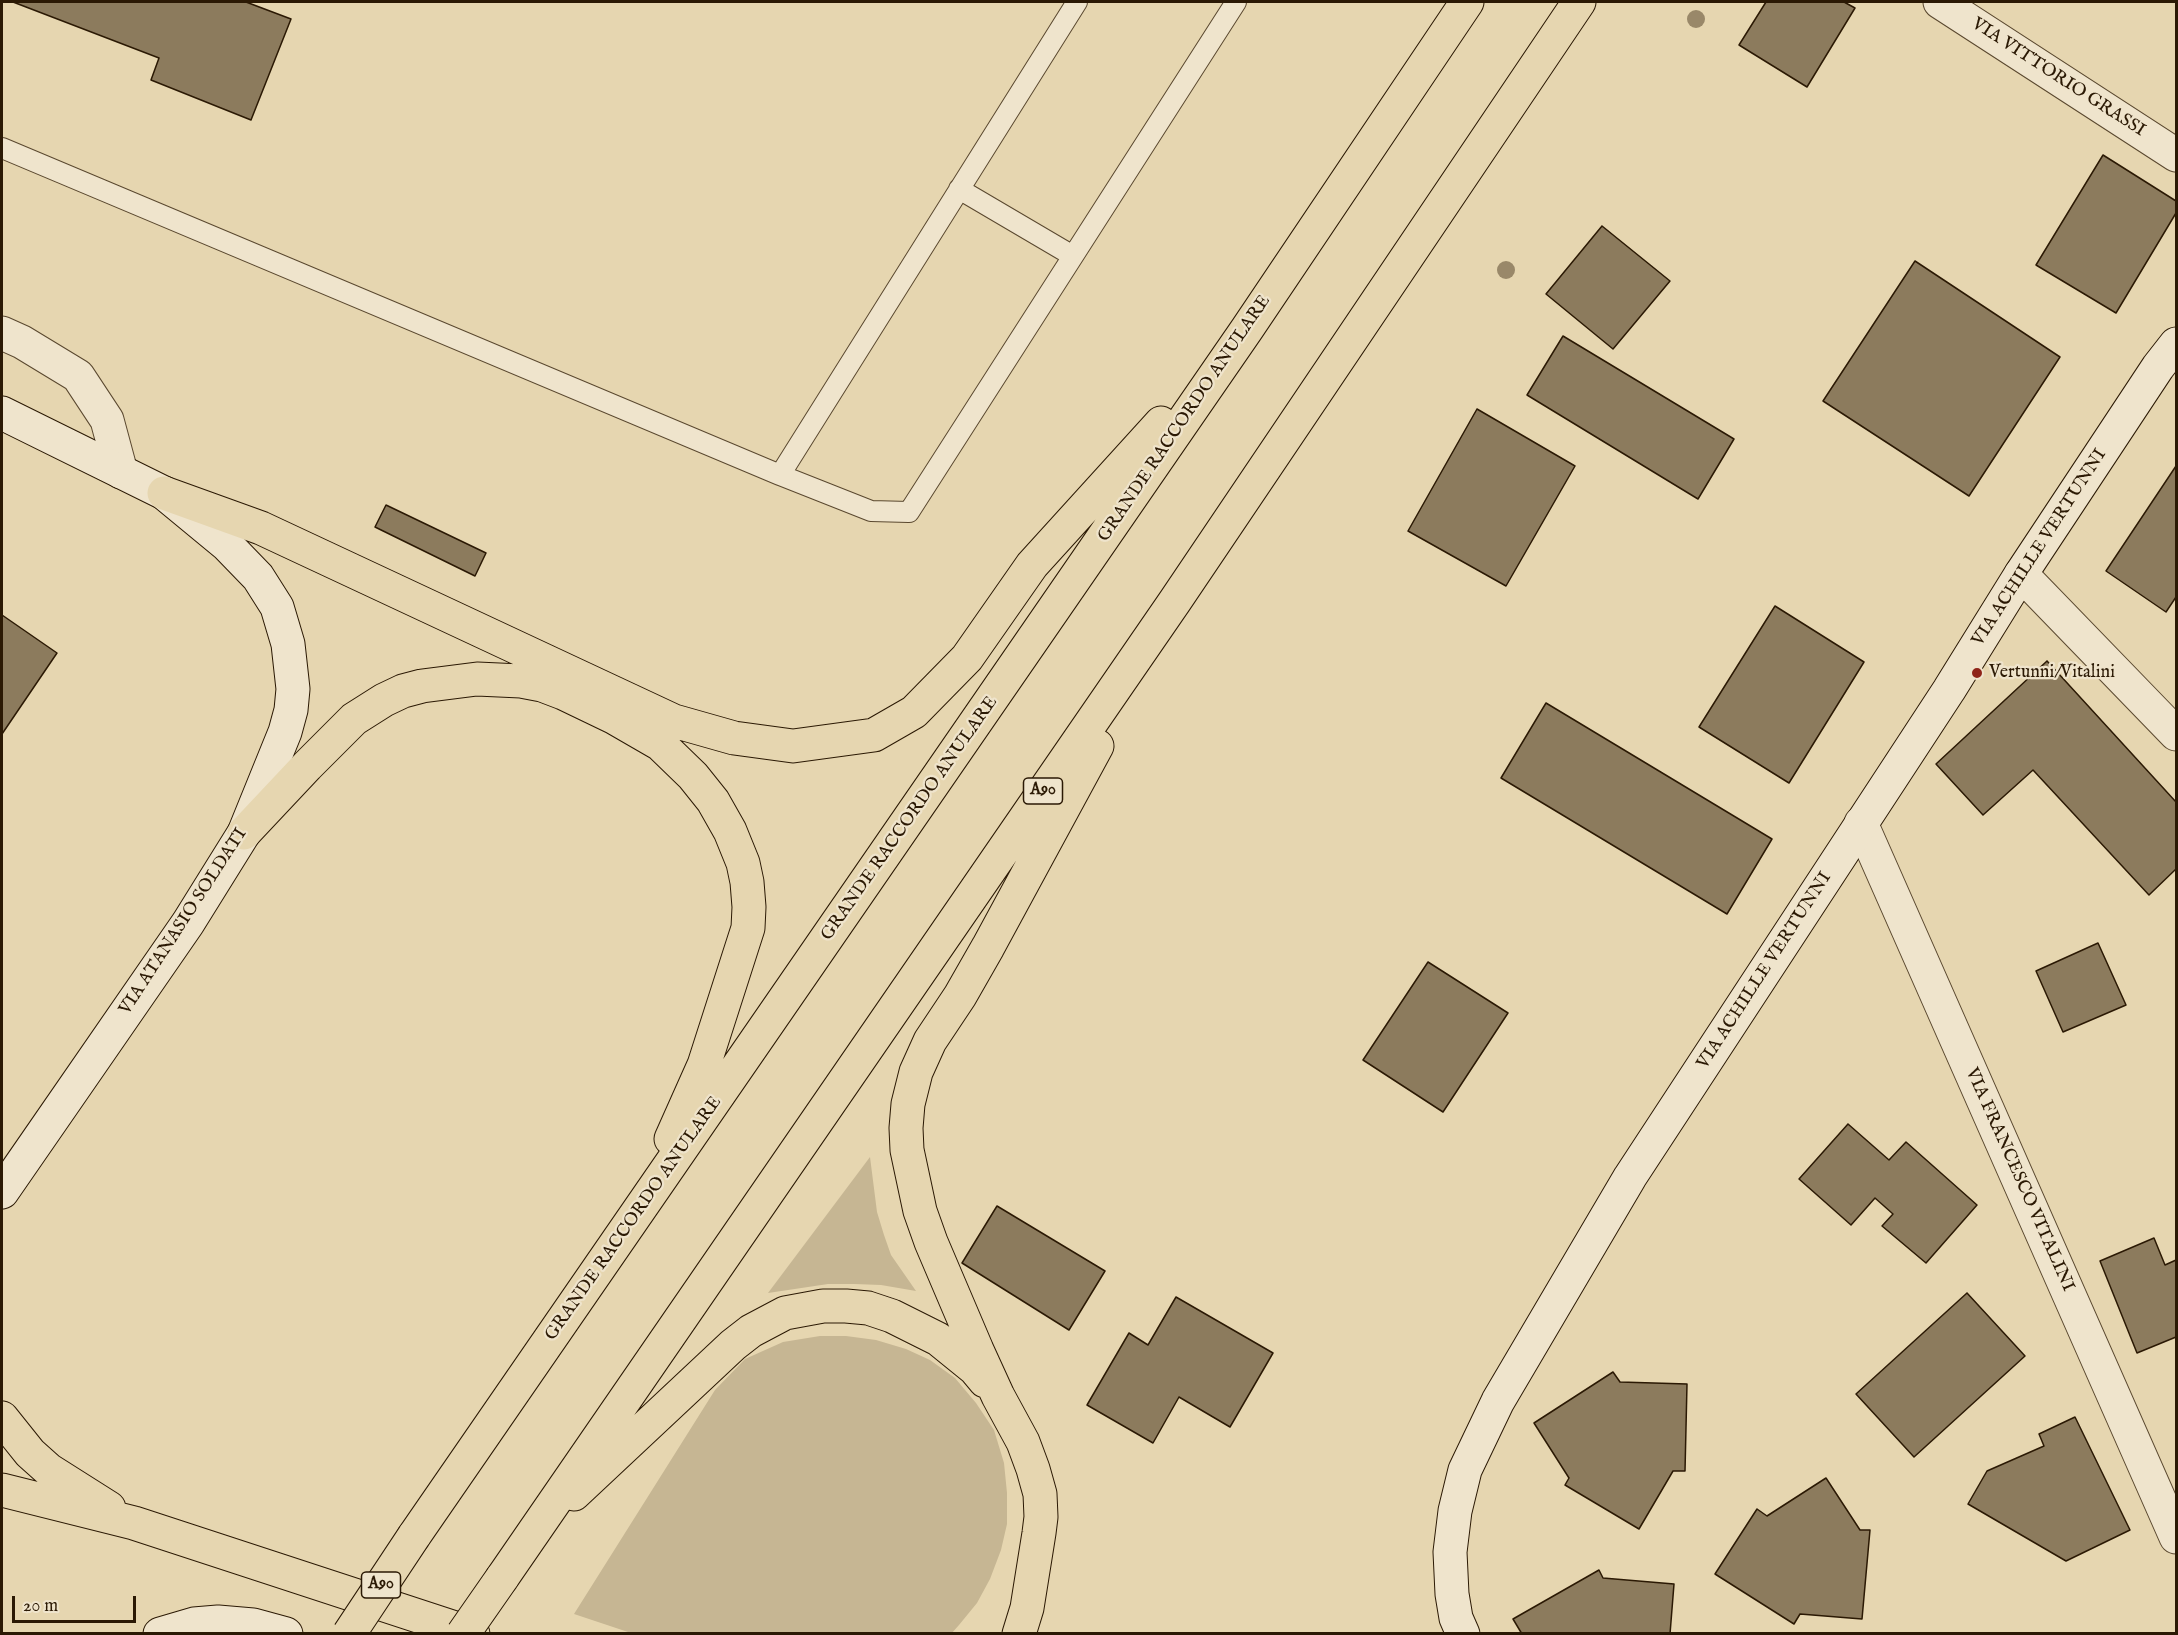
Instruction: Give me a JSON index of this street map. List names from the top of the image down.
{
  "streets": {
    "highway": ["GRANDE RACCORDO ANULARE", "A90"],
    "street": [
      "VIA VITTORIO GRASSI",
      "VIA ACHILLE VERTUNNI",
      "VIA ATANASIO SOLDATI",
      "VIA FRANCESCO VITALINI"
    ]
  },
  "crossings": [
    ["VIA ACHILLE VERTUNNI", "VIA FRANCESCO VITALINI"]
  ],
  "places": ["Vertunni/Vitalini"],
  "scale_bar": "20 m"
}
